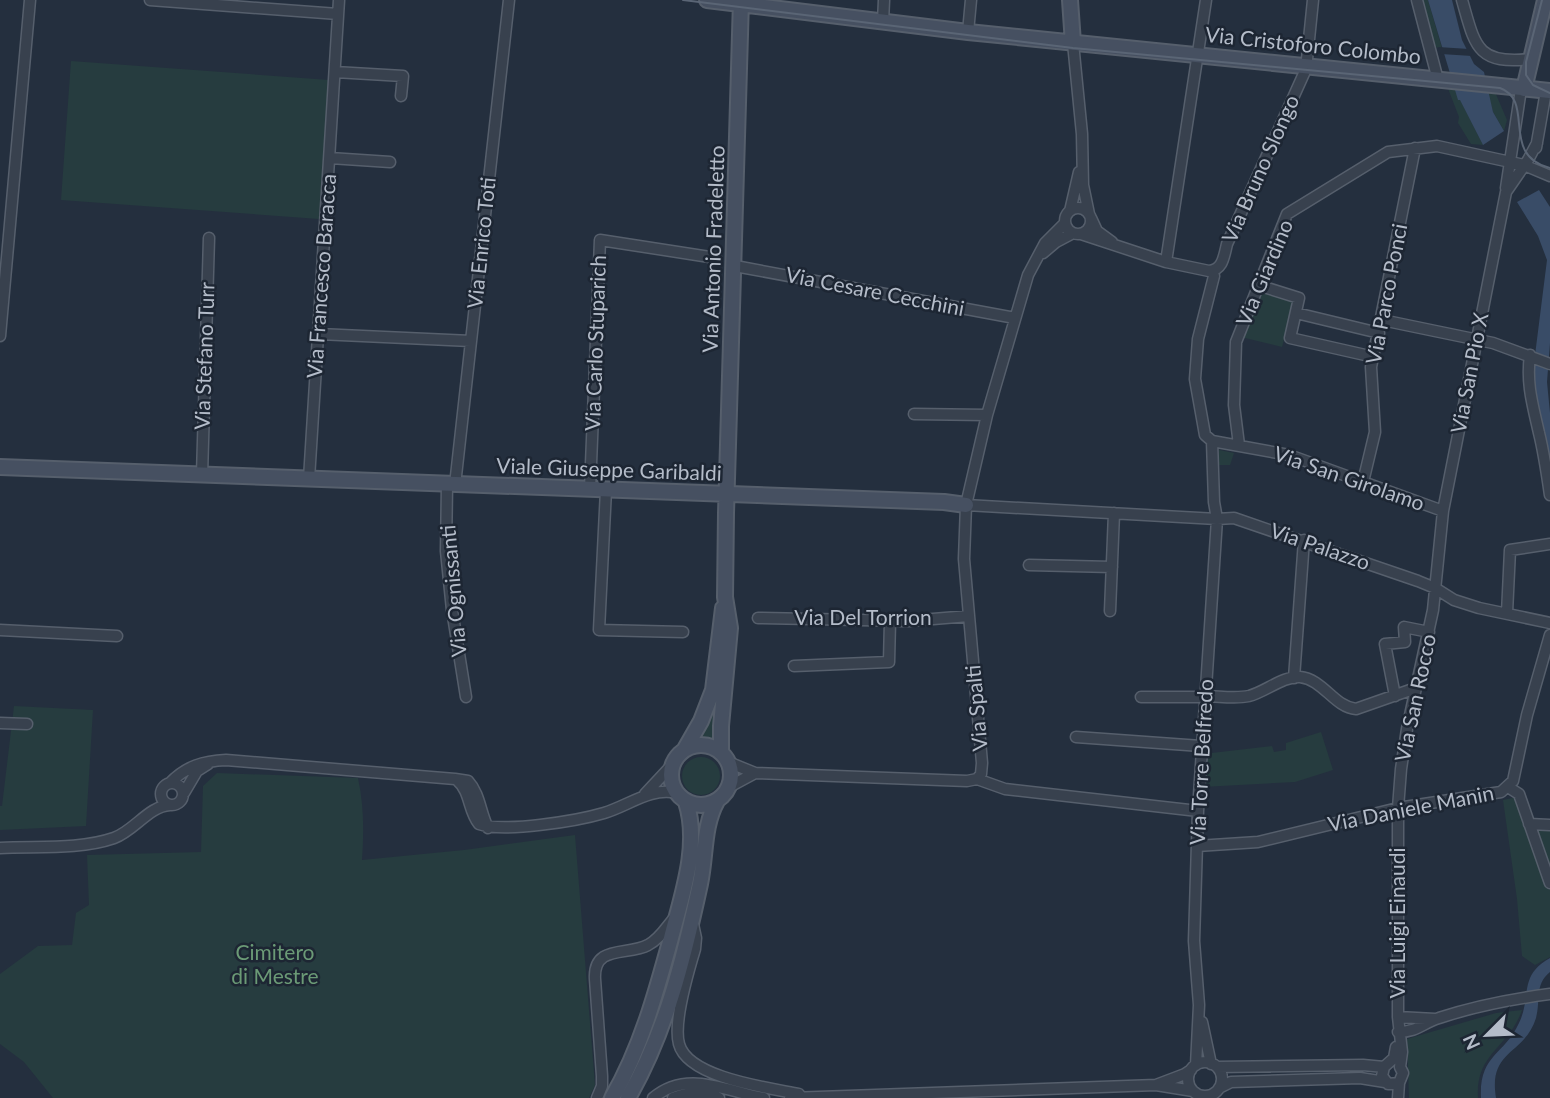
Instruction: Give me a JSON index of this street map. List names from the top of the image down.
{
  "streets": {
    "street": [
      "Via Cristoforo Colombo",
      "Via Bruno Slongo",
      "Via Enrico Toti",
      "Via Antonio Fradeletto",
      "Via Giardino",
      "Via Francesco Baracca",
      "Via Cesare Cecchini",
      "Via Parco Ponci",
      "Via Carlo Stuparich",
      "Via Stefano Turr",
      "Via San Pio X",
      "Viale Giuseppe Garibaldi",
      "Via San Girolamo",
      "Via Palazzo",
      "Via Ognissanti",
      "Via Del Torrion",
      "Via San Rocco",
      "Via Spalti",
      "Via Torre Belfredo",
      "Via Daniele Manin",
      "Via Luigi Einaudi"
    ]
  },
  "crossings": [
    ["Via Cristoforo Colombo", "Via Bruno Slongo"],
    ["Via Cristoforo Colombo", "Via Antonio Fradeletto"],
    ["Via Bruno Slongo", "Viale Giuseppe Garibaldi"],
    ["Via Bruno Slongo", "Via San Girolamo"],
    ["Via Bruno Slongo", "Via Palazzo"],
    ["Via Bruno Slongo", "Via Torre Belfredo"],
    ["Via Enrico Toti", "Viale Giuseppe Garibaldi"],
    ["Via Enrico Toti", "Via Ognissanti"],
    ["Via Antonio Fradeletto", "Via Cesare Cecchini"],
    ["Via Antonio Fradeletto", "Viale Giuseppe Garibaldi"],
    ["Via Giardino", "Via Parco Ponci"],
    ["Via Giardino", "Via San Pio X"],
    ["Via Giardino", "Via San Girolamo"],
    ["Via Francesco Baracca", "Viale Giuseppe Garibaldi"],
    ["Via Cesare Cecchini", "Via Spalti"],
    ["Via Parco Ponci", "Via San Girolamo"],
    ["Via Carlo Stuparich", "Viale Giuseppe Garibaldi"],
    ["Via Stefano Turr", "Viale Giuseppe Garibaldi"],
    ["Via San Pio X", "Via San Girolamo"],
    ["Via San Pio X", "Via Palazzo"],
    ["Via San Pio X", "Via San Rocco"],
    ["Viale Giuseppe Garibaldi", "Via Palazzo"],
    ["Viale Giuseppe Garibaldi", "Via Ognissanti"],
    ["Viale Giuseppe Garibaldi", "Via Spalti"],
    ["Viale Giuseppe Garibaldi", "Via Torre Belfredo"],
    ["Via Palazzo", "Via San Rocco"],
    ["Via Palazzo", "Via Torre Belfredo"],
    ["Via Del Torrion", "Via Spalti"],
    ["Via San Rocco", "Via Daniele Manin"],
    ["Via San Rocco", "Via Luigi Einaudi"],
    ["Via Spalti", "Via Torre Belfredo"],
    ["Via Torre Belfredo", "Via Daniele Manin"],
    ["Via Daniele Manin", "Via Luigi Einaudi"]
  ],
  "parks": ["Cimitero di Mestre"],
  "north": "bottom left"
}
